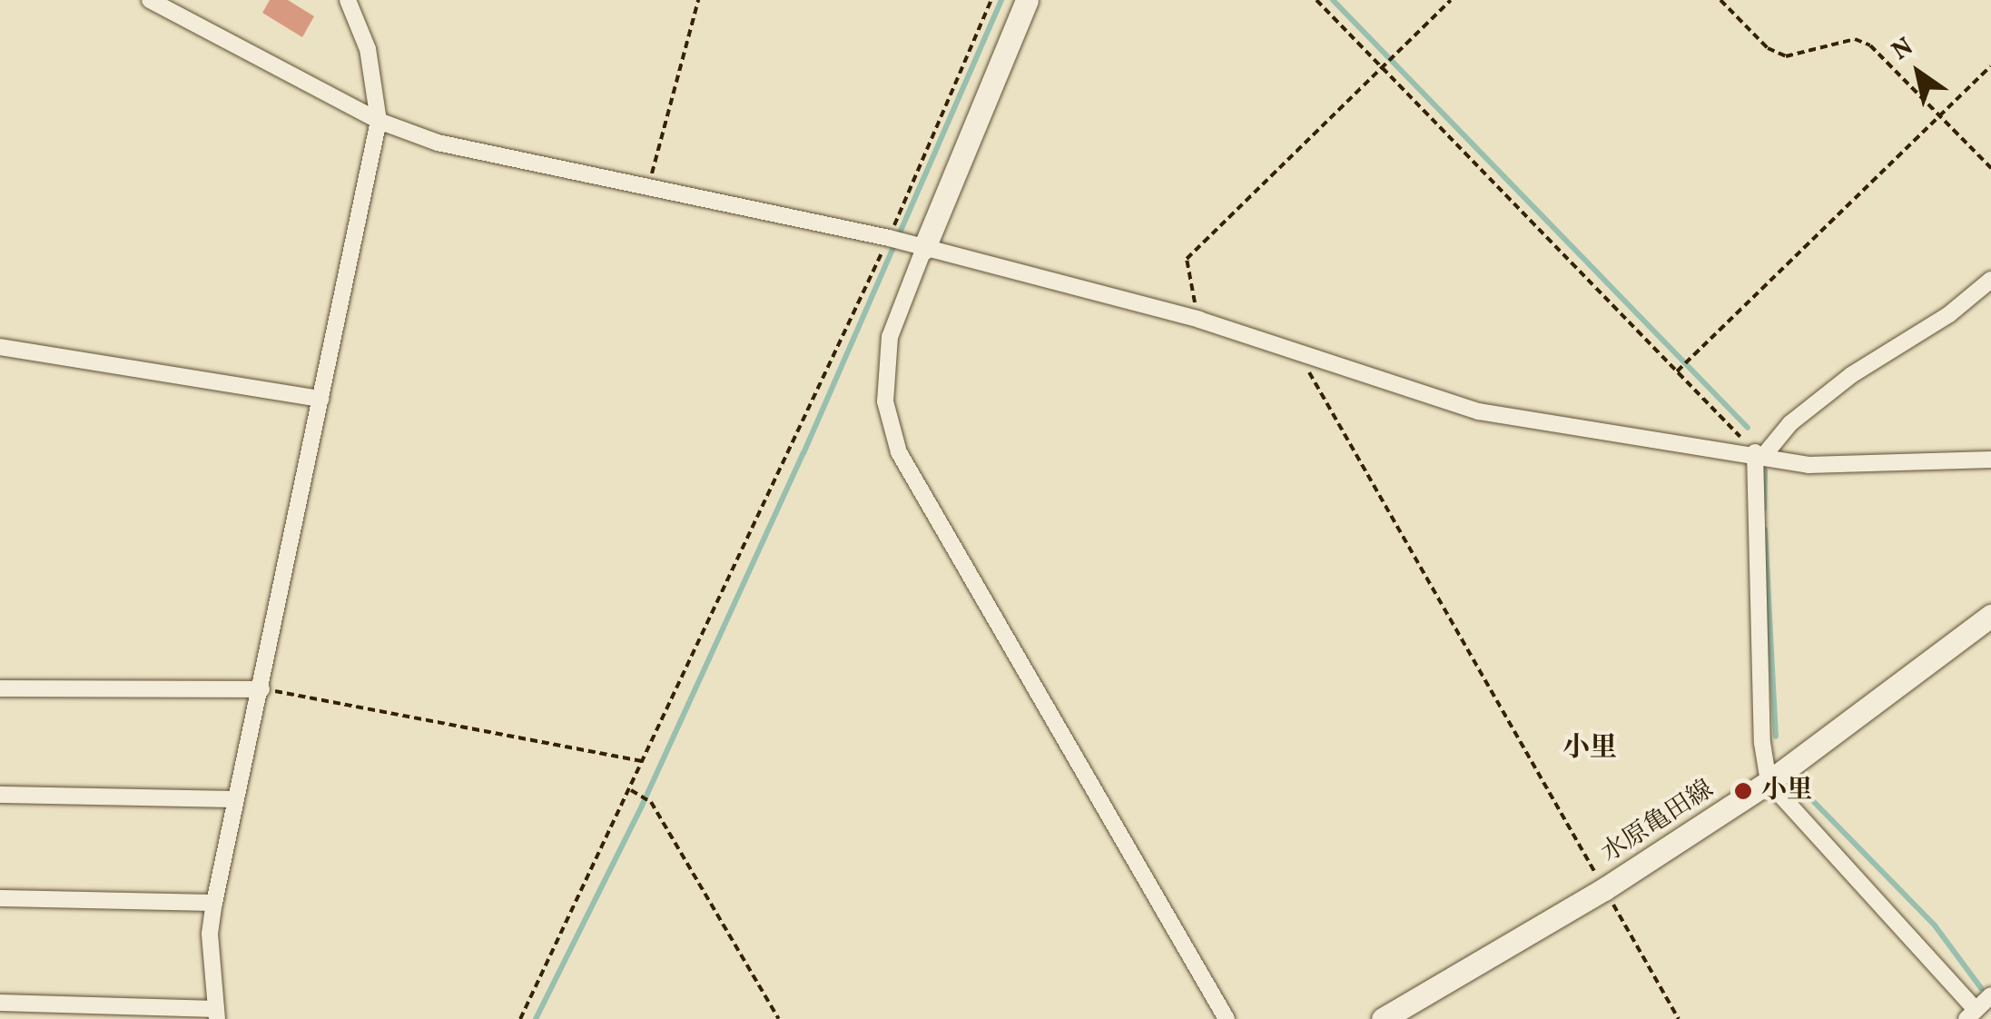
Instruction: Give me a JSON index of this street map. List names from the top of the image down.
{
  "streets": {
    "main road": ["水原亀田線"]
  },
  "districts": ["小里"],
  "places": ["小里"],
  "north": "top left"
}
